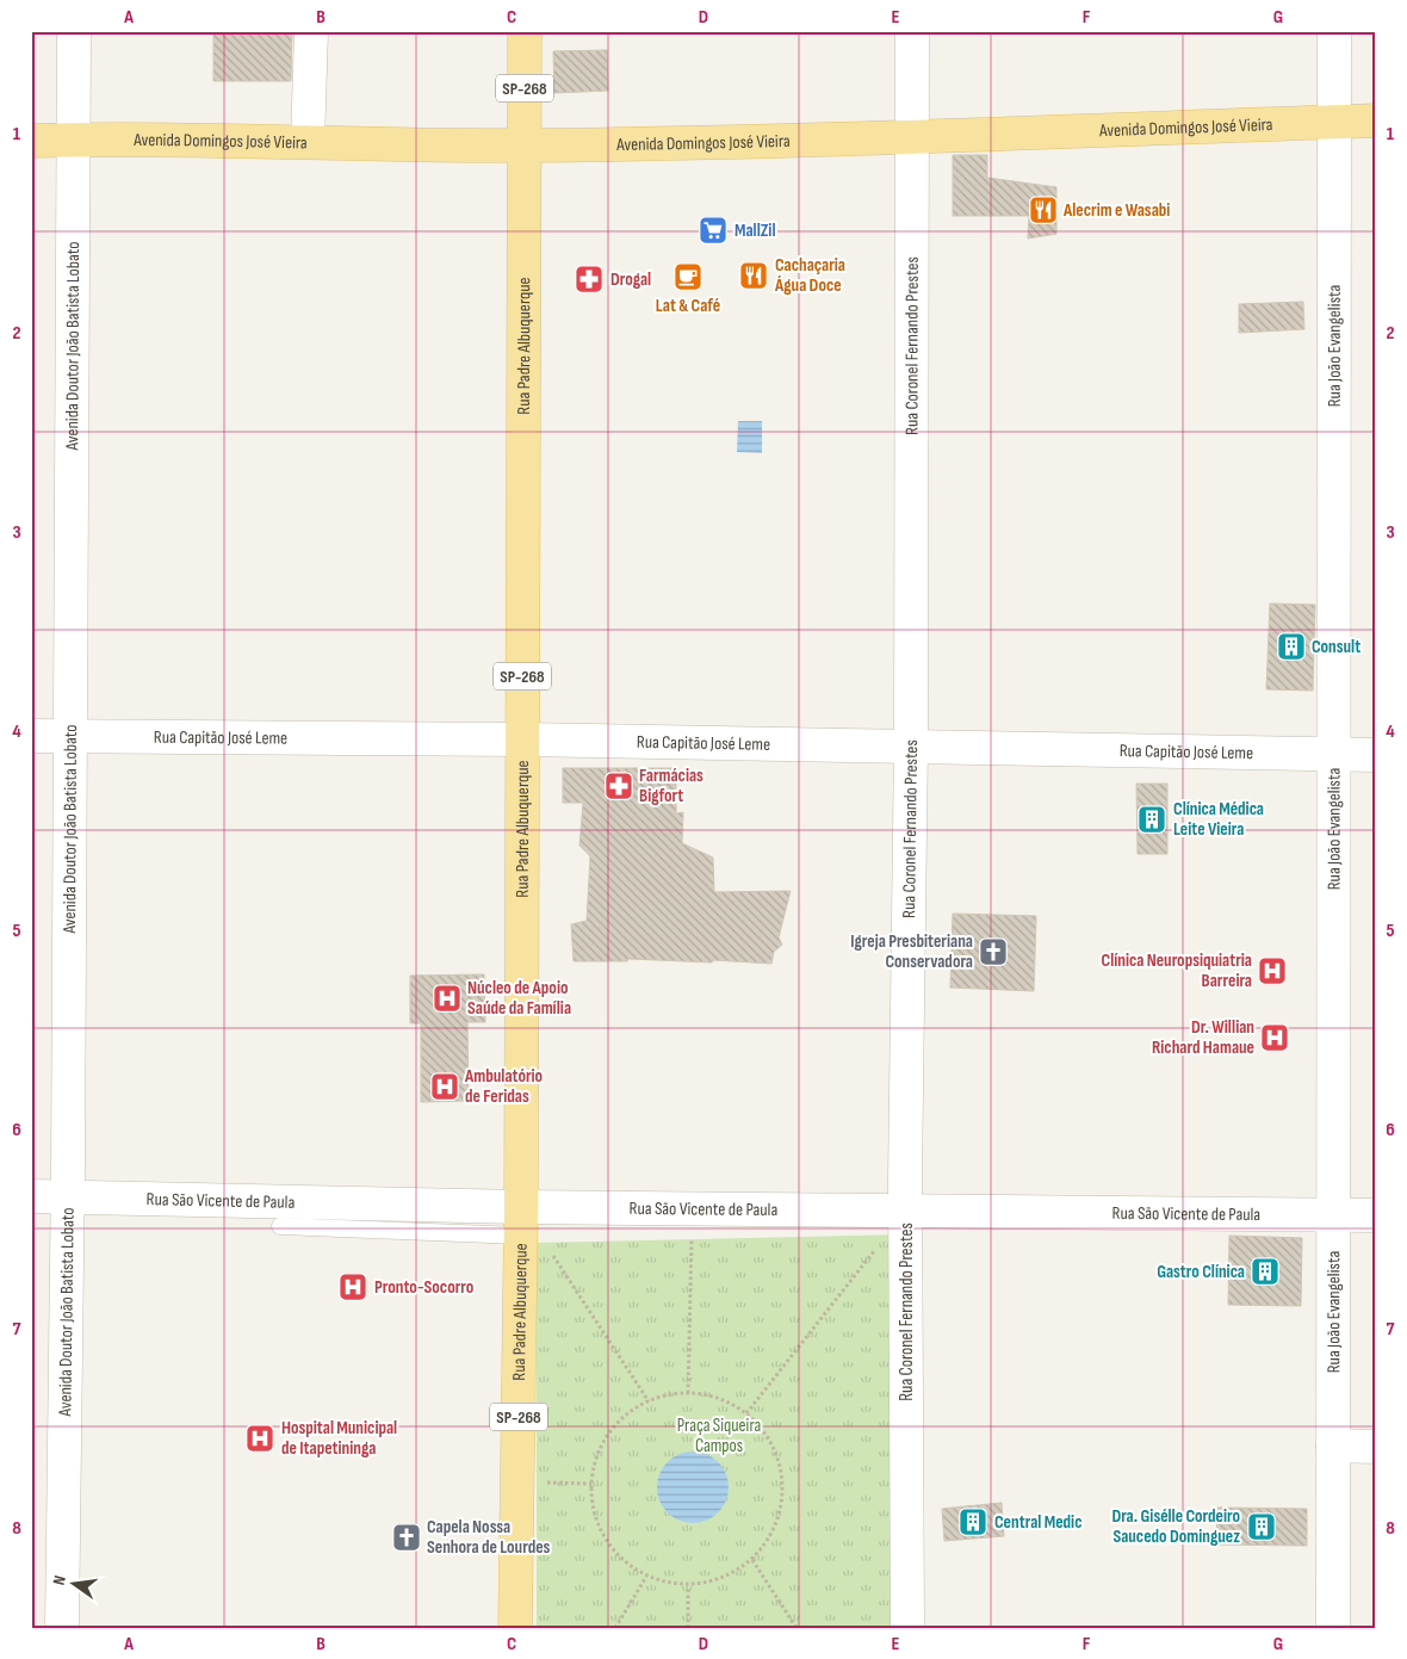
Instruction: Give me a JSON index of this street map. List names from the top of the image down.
{
  "streets": {
    "main road": ["SP-268", "Avenida Domingos José Vieira", "Rua Padre Albuquerque"],
    "street": [
      "Avenida Doutor João Batista Lobato",
      "Rua Coronel Fernando Prestes",
      "Rua João Evangelista",
      "Rua Capitão José Leme",
      "Rua São Vicente de Paula"
    ]
  },
  "crossings": [
    ["Avenida Domingos José Vieira", "Avenida Doutor João Batista Lobato"],
    ["Avenida Domingos José Vieira", "Rua Padre Albuquerque"],
    ["Avenida Domingos José Vieira", "Rua Coronel Fernando Prestes"],
    ["Avenida Domingos José Vieira", "Rua João Evangelista"],
    ["Avenida Doutor João Batista Lobato", "Rua Capitão José Leme"],
    ["Avenida Doutor João Batista Lobato", "Rua São Vicente de Paula"],
    ["Rua Padre Albuquerque", "Rua Capitão José Leme"],
    ["Rua Padre Albuquerque", "Rua São Vicente de Paula"],
    ["Rua Coronel Fernando Prestes", "Rua Capitão José Leme"],
    ["Rua Coronel Fernando Prestes", "Rua São Vicente de Paula"],
    ["Rua João Evangelista", "Rua Capitão José Leme"],
    ["Rua João Evangelista", "Rua São Vicente de Paula"]
  ],
  "parks": ["Praça Siqueira Campos"],
  "places": {
    "restaurant": ["Alecrim e Wasabi", "Cachaçaria Água Doce"],
    "supermarket": ["MallZil"],
    "cafe": ["Lat & Café"],
    "pharmacy": ["Drogal", "Farmácias Bigfort"],
    "building": [
      "Consult",
      "Clínica Médica Leite Vieira",
      "Gastro Clínica",
      "Central Medic",
      "Dra. Gisélle Cordeiro Saucedo Dominguez"
    ],
    "church": ["Igreja Presbiteriana Conservadora", "Capela Nossa Senhora de Lourdes"],
    "hospital": [
      "Clínica Neuropsiquiatria Barreira",
      "Núcleo de Apoio Saúde da Família",
      "Dr. Willian Richard Hamaue",
      "Ambulatório de Feridas",
      "Pronto-Socorro",
      "Hospital Municipal de Itapetininga"
    ]
  },
  "north": "left",
  "grid": {
    "columns": [
      "A",
      "B",
      "C",
      "D",
      "E",
      "F",
      "G"
    ],
    "rows": [
      "1",
      "2",
      "3",
      "4",
      "5",
      "6",
      "7",
      "8"
    ]
  }
}
